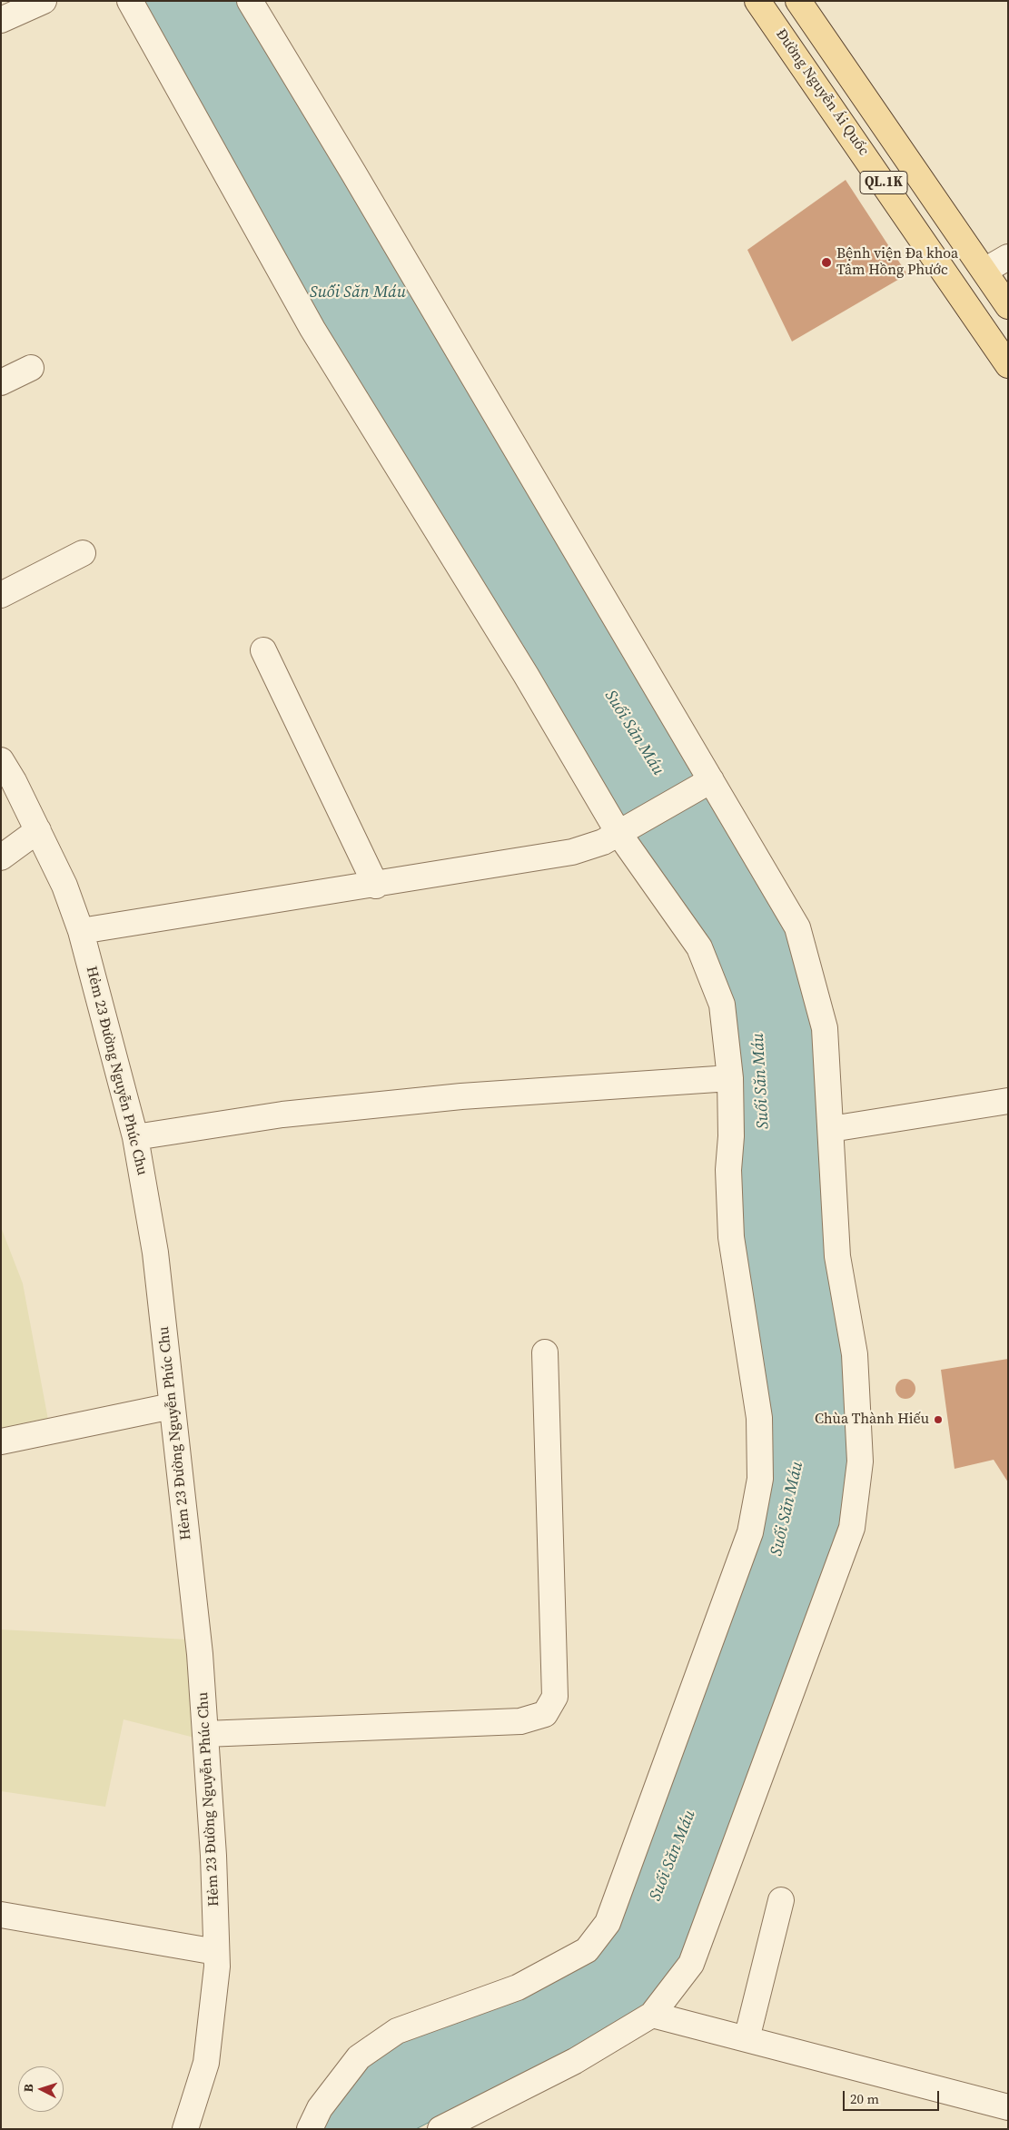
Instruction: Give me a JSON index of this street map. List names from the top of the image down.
{
  "streets": {
    "main road": ["Đường Nguyễn Ái Quốc", "QL.1K"],
    "street": ["Hẻm 23 Đường Nguyễn Phúc Chu"]
  },
  "water": ["Suối Săn Máu"],
  "places": ["Bệnh viện Đa khoa Tâm Hồng Phước", "Chùa Thành Hiếu"],
  "scale_bar": "20 m",
  "north": "left"
}
